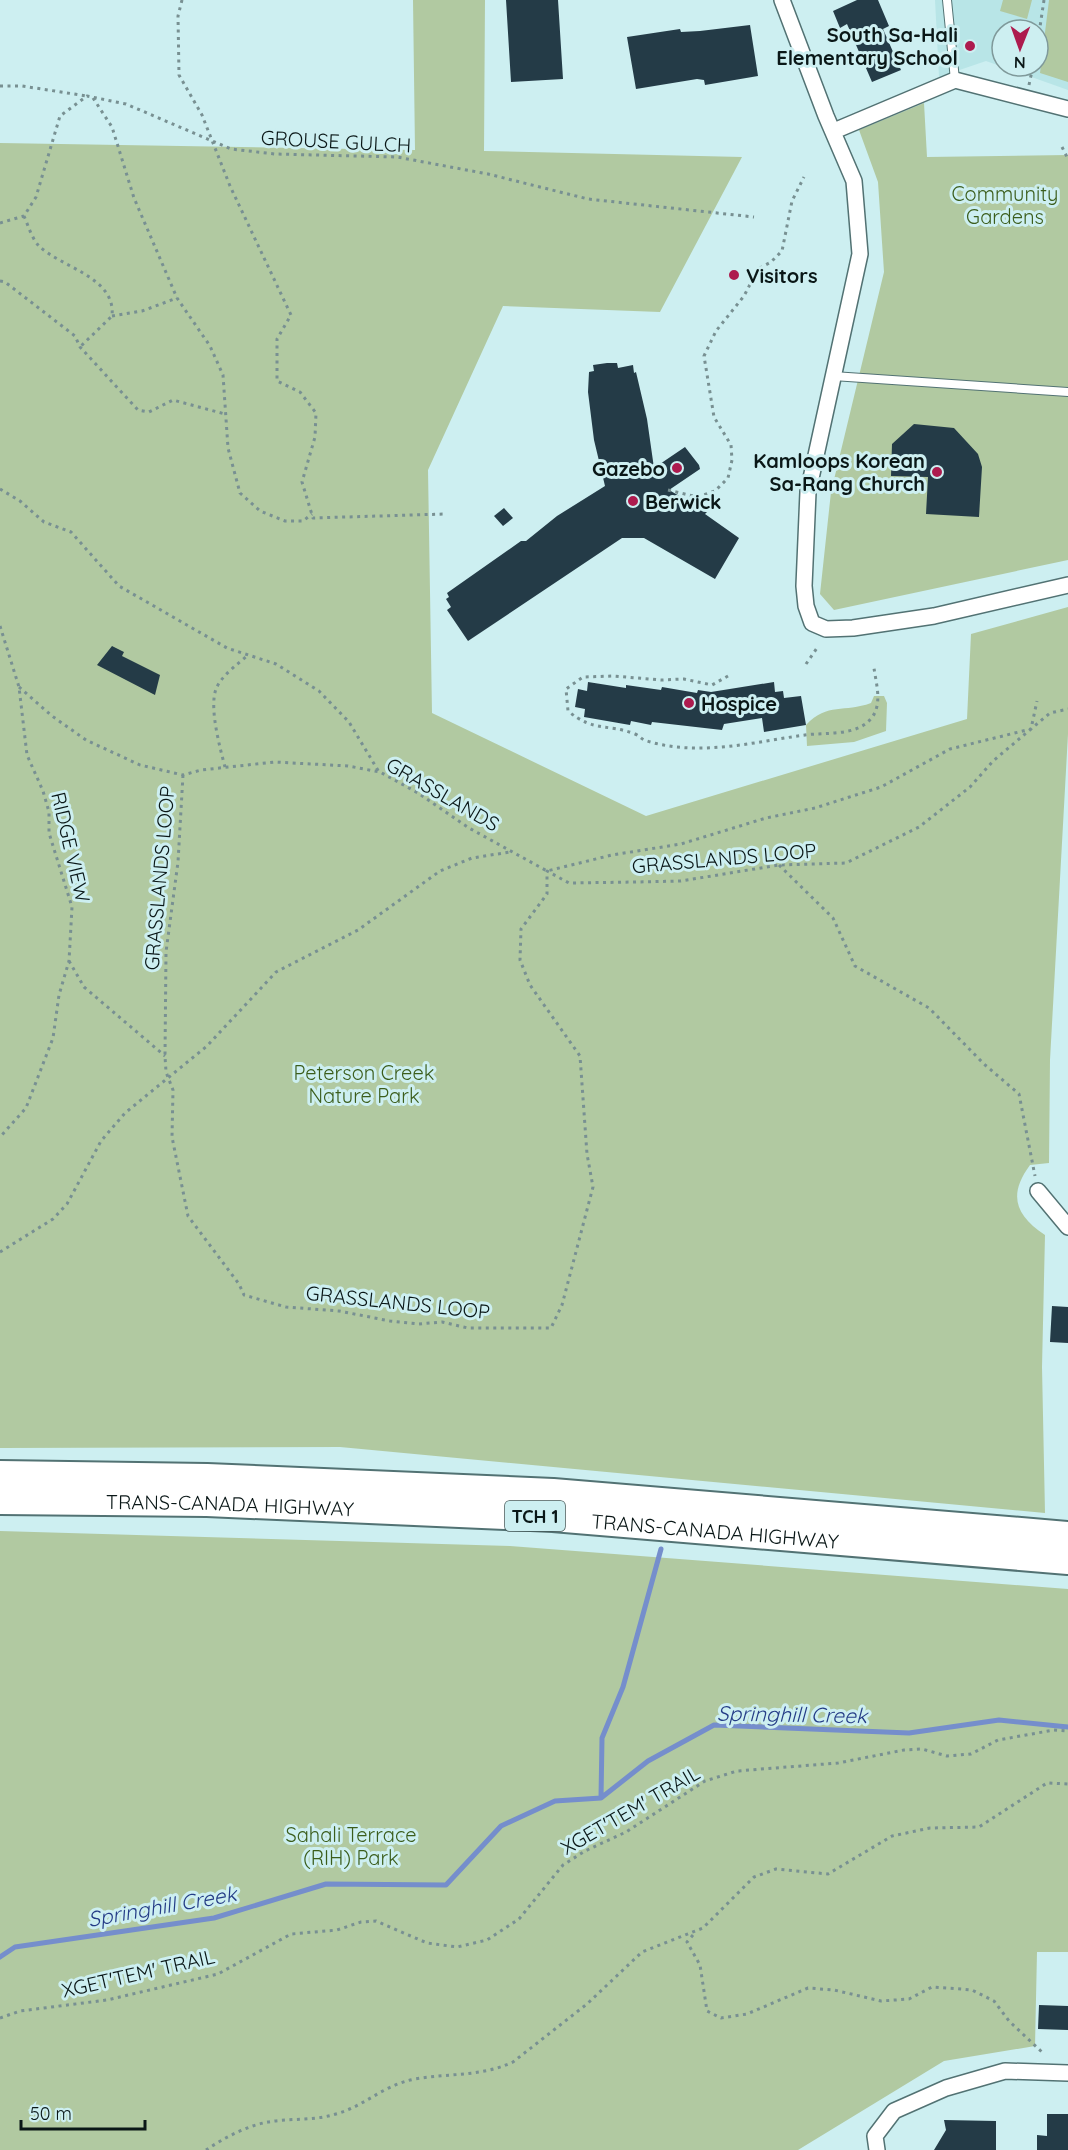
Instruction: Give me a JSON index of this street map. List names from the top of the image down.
{
  "streets": {
    "highway": ["TRANS-CANADA HIGHWAY", "TCH 1"],
    "path": [
      "GROUSE GULCH",
      "GRASSLANDS",
      "RIDGE VIEW",
      "GRASSLANDS LOOP",
      "XGET'TEM' TRAIL"
    ]
  },
  "crossings": [
    ["GRASSLANDS", "RIDGE VIEW"],
    ["GRASSLANDS", "GRASSLANDS LOOP"]
  ],
  "water": ["Springhill Creek"],
  "parks": ["Community Gardens", "Peterson Creek Nature Park", "Sahali Terrace (RIH) Park"],
  "places": [
    "South Sa-Hali Elementary School",
    "Visitors",
    "Gazebo",
    "Kamloops Korean Sa-Rang Church",
    "Berwick",
    "Hospice"
  ],
  "scale_bar": "50 m",
  "north": "bottom"
}
